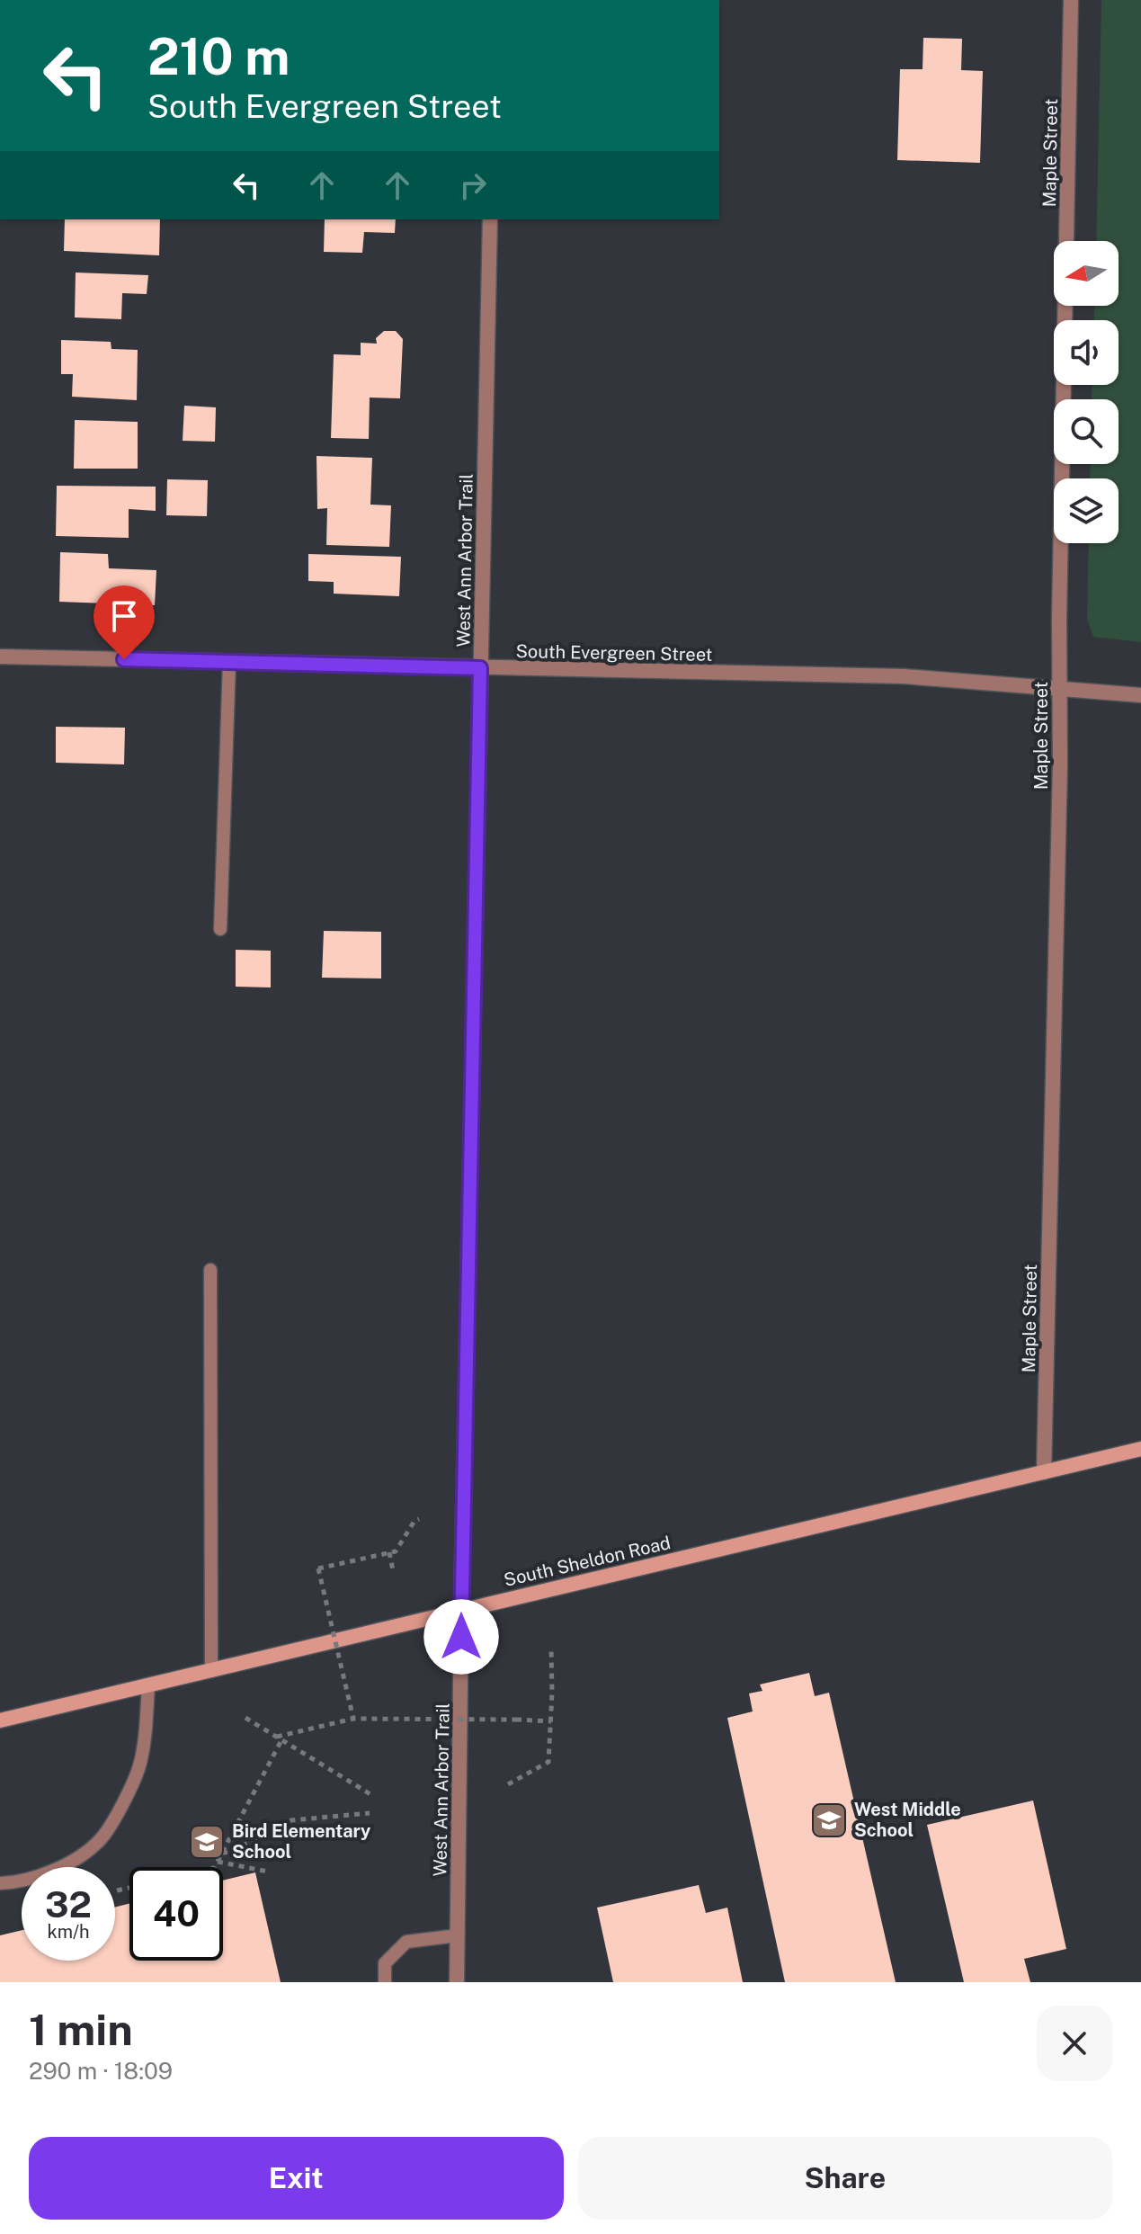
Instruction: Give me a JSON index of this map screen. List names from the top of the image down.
{
  "streets": {
    "main road": ["South Sheldon Road"],
    "street": ["Maple Street", "West Ann Arbor Trail", "South Evergreen Street"]
  },
  "crossings": [
    ["Maple Street", "South Evergreen Street"],
    ["Maple Street", "South Sheldon Road"],
    ["West Ann Arbor Trail", "South Evergreen Street"],
    ["West Ann Arbor Trail", "South Sheldon Road"]
  ],
  "places": {
    "school or university": ["West Middle School", "Bird Elementary School"]
  },
  "north": "left",
  "page": {
    "turn": ["210 m", "South Evergreen Street"],
    "speed": "32 km/h",
    "limit": "40",
    "heading": ["1 min", "290 m · 18:09"],
    "buttons": ["Exit", "Share"]
  }
}
